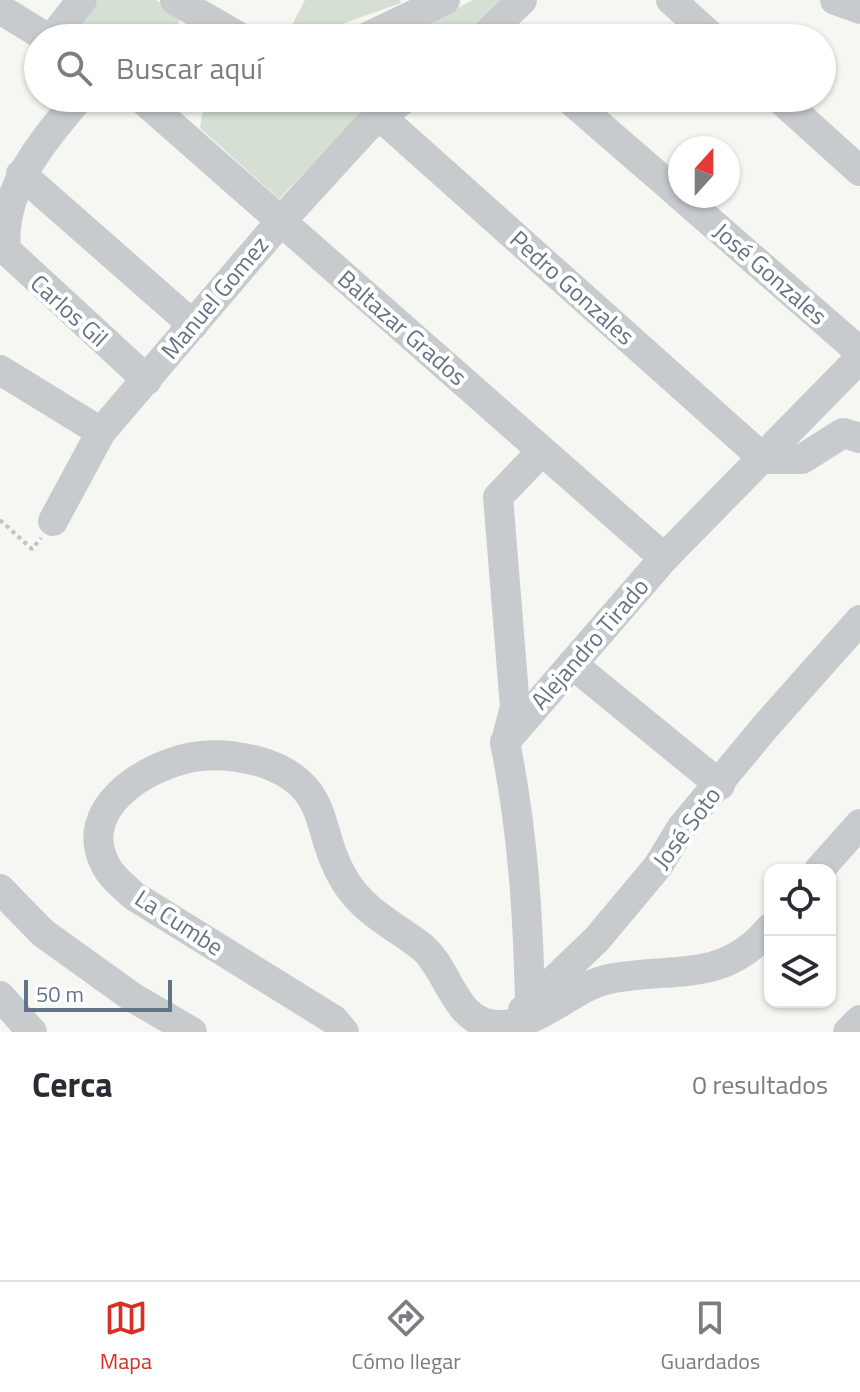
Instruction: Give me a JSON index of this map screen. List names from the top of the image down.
{
  "streets": {
    "street": [
      "José Gonzales",
      "Pedro Gonzales",
      "Manuel Gomez",
      "Carlos Gil",
      "Baltazar Grados",
      "Alejandro Tirado",
      "José Soto",
      "La Cumbe"
    ]
  },
  "crossings": [
    ["Pedro Gonzales", "Manuel Gomez"],
    ["Pedro Gonzales", "Alejandro Tirado"],
    ["Manuel Gomez", "Carlos Gil"],
    ["Manuel Gomez", "Baltazar Grados"],
    ["Baltazar Grados", "Alejandro Tirado"],
    ["José Soto", "La Cumbe"]
  ],
  "scale_bar": "50 m",
  "north": "top",
  "page": {
    "search": "Buscar aquí",
    "scale": "50 m",
    "heading": ["Cerca", "0 resultados"],
    "nav": ["Mapa", "Cómo llegar", "Guardados"]
  }
}
